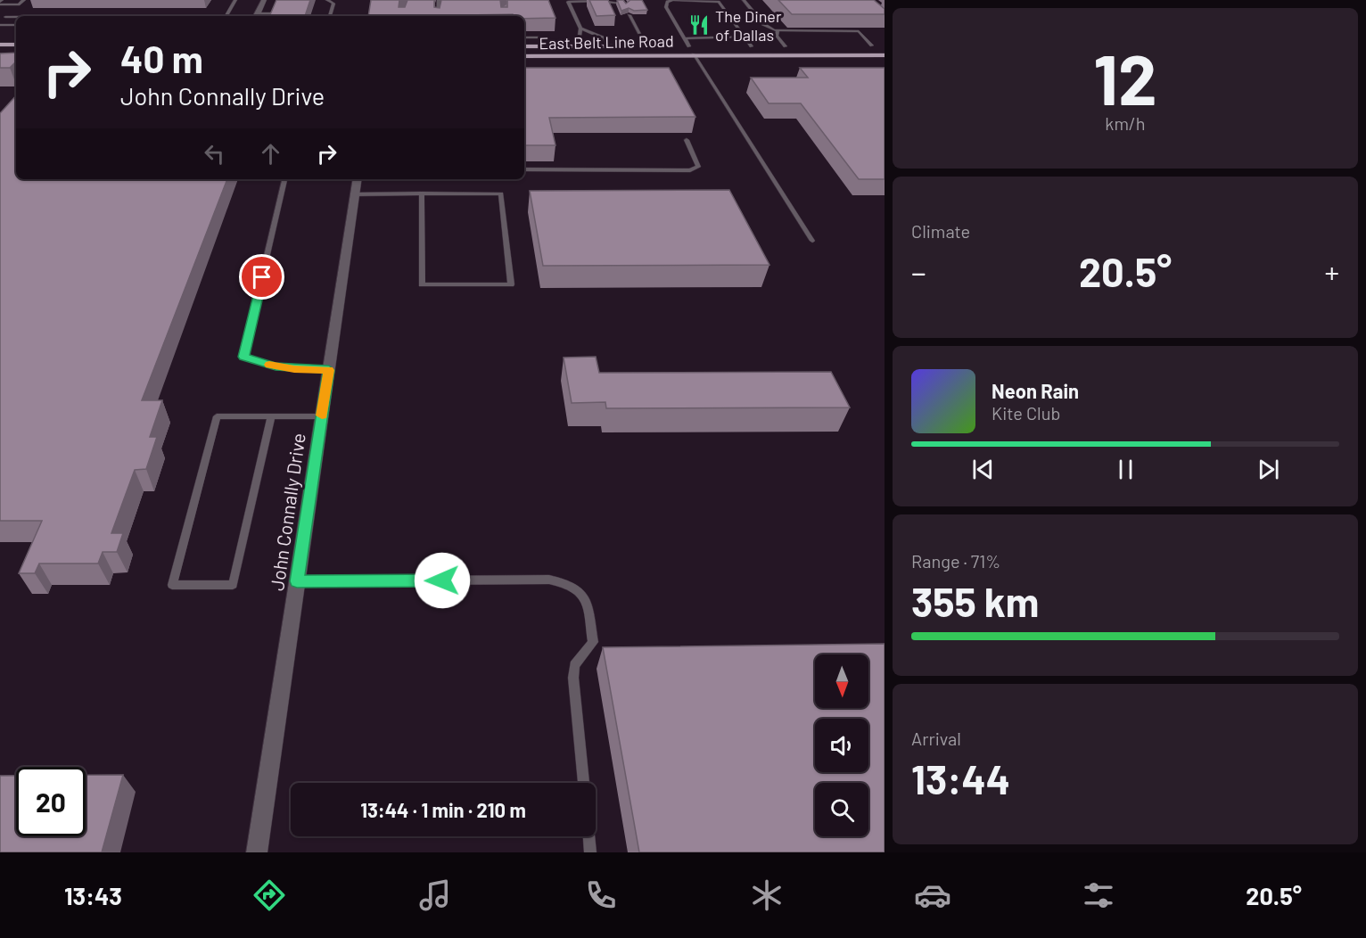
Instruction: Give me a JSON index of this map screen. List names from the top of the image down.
{
  "streets": {
    "main road": ["East Belt Line Road"],
    "street": ["John Connally Drive"]
  },
  "places": {
    "restaurant": ["The Diner of Dallas"]
  },
  "north": "bottom",
  "page": {
    "tile": [
      ["12", "km/h"],
      "Climate",
      ["Range · 71%", "355 km"],
      ["Arrival", "13:44"]
    ],
    "turn": ["40 m", "John Connally Drive"],
    "heat": ["−", "20.5°", "+"],
    "song": ["Neon Rain", "Kite Club"],
    "limit": "20",
    "trip": "13:44 · 1 min · 210 m",
    "tabs": ["13:43", "20.5°"]
  }
}
